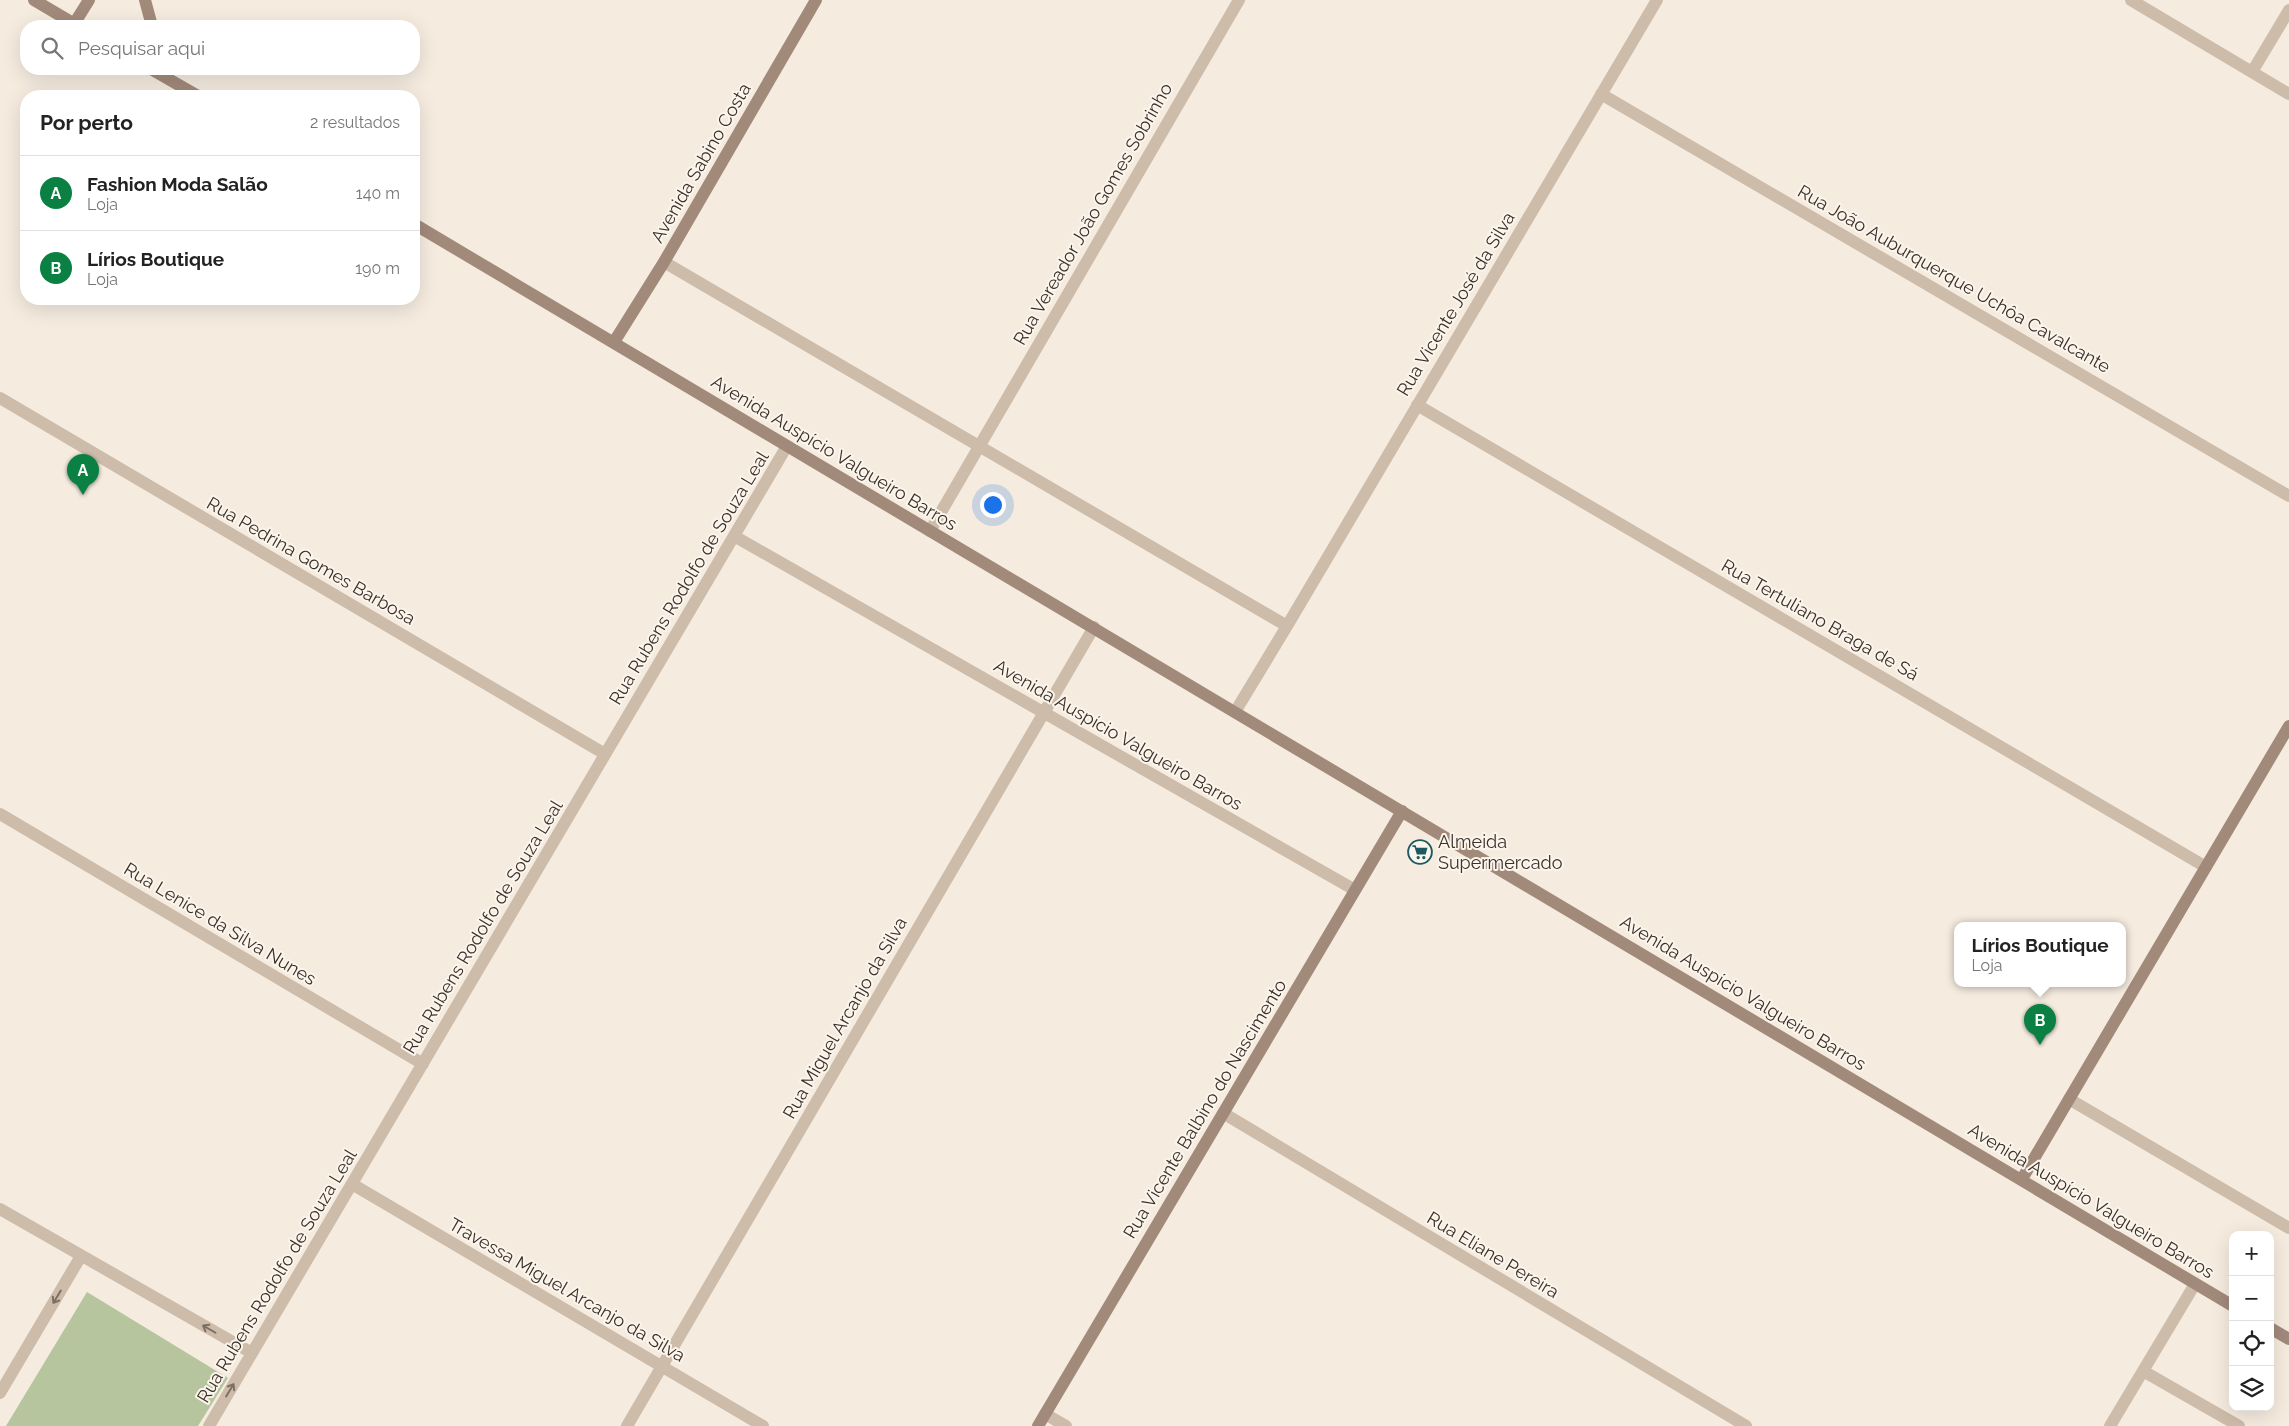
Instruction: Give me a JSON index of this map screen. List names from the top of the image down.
{
  "streets": {
    "street": [
      "Avenida Sabino Costa",
      "Rua Vereador João Gomes Sobrinho",
      "Rua João Auburquerque Uchôa Cavalcante",
      "Rua Vicente José da Silva",
      "Avenida Auspício Valgueiro Barros",
      "Rua Pedrina Gomes Barbosa",
      "Rua Rubens Rodolfo de Souza Leal",
      "Rua Tertuliano Braga de Sá",
      "Rua Lenice da Silva Nunes",
      "Rua Miguel Arcanjo da Silva",
      "Rua Vicente Balbino do Nascimento",
      "Rua Eliane Pereira",
      "Travessa Miguel Arcanjo da Silva"
    ]
  },
  "crossings": [
    ["Avenida Sabino Costa", "Avenida Auspício Valgueiro Barros"],
    ["Rua Vereador João Gomes Sobrinho", "Avenida Auspício Valgueiro Barros"],
    ["Rua João Auburquerque Uchôa Cavalcante", "Rua Vicente José da Silva"],
    ["Rua Vicente José da Silva", "Rua Tertuliano Braga de Sá"],
    ["Avenida Auspício Valgueiro Barros", "Rua Rubens Rodolfo de Souza Leal"],
    ["Avenida Auspício Valgueiro Barros", "Rua Miguel Arcanjo da Silva"],
    ["Avenida Auspício Valgueiro Barros", "Rua Vicente Balbino do Nascimento"],
    ["Rua Pedrina Gomes Barbosa", "Rua Rubens Rodolfo de Souza Leal"],
    ["Rua Rubens Rodolfo de Souza Leal", "Rua Lenice da Silva Nunes"],
    ["Rua Rubens Rodolfo de Souza Leal", "Travessa Miguel Arcanjo da Silva"],
    ["Rua Miguel Arcanjo da Silva", "Travessa Miguel Arcanjo da Silva"],
    ["Rua Vicente Balbino do Nascimento", "Rua Eliane Pereira"]
  ],
  "places": {
    "supermarket": ["Almeida Supermercado"]
  },
  "page": {
    "search": "Pesquisar aqui",
    "heading": ["Por perto", "2 resultados"],
    "list": [
      {
        "mark": "A",
        "name": "Fashion Moda Salão",
        "note": "Loja",
        "value": "140 m"
      },
      {
        "mark": "B",
        "name": "Lírios Boutique",
        "note": "Loja",
        "value": "190 m"
      }
    ],
    "pins": ["A", "B"],
    "popup": ["Lírios Boutique", "Loja"],
    "map_buttons": ["+", "−"]
  }
}
